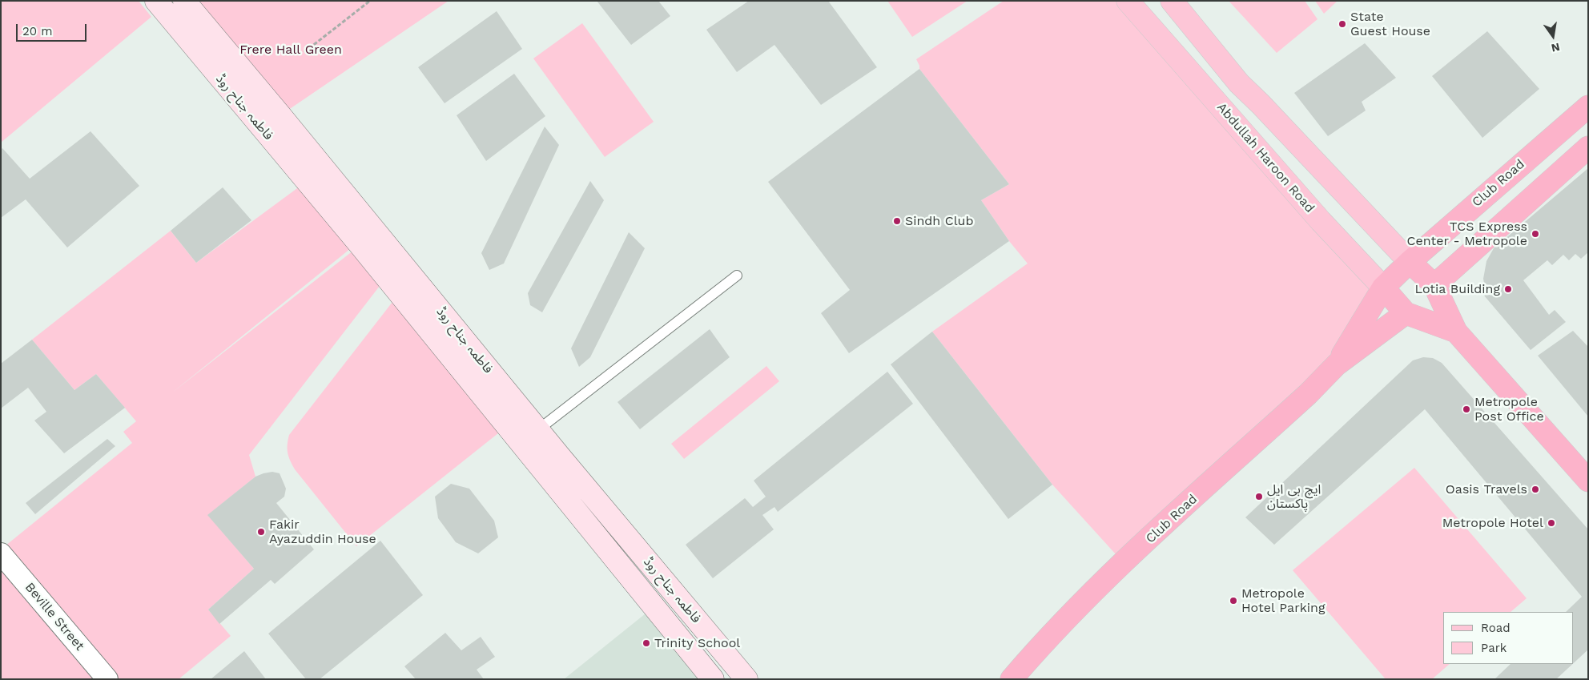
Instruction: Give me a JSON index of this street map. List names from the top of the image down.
{
  "streets": {
    "highway": ["Abdullah Haroon Road", "Club Road"],
    "main road": ["فاطمہ جناح روڈ"],
    "street": ["Beville Street"]
  },
  "crossings": [
    ["Abdullah Haroon Road", "Club Road"]
  ],
  "parks": ["Frere Hall Green"],
  "places": [
    "State Guest House",
    "Sindh Club",
    "TCS Express Center - Metropole",
    "Lotia Building",
    "Metropole Post Office",
    "Oasis Travels",
    "ایچ بی ایل پاکستان",
    "Metropole Hotel",
    "Fakir Ayazuddin House",
    "Metropole Hotel Parking",
    "Trinity School"
  ],
  "legend": ["Road", "Park"],
  "scale_bar": "20 m",
  "north": "bottom"
}
